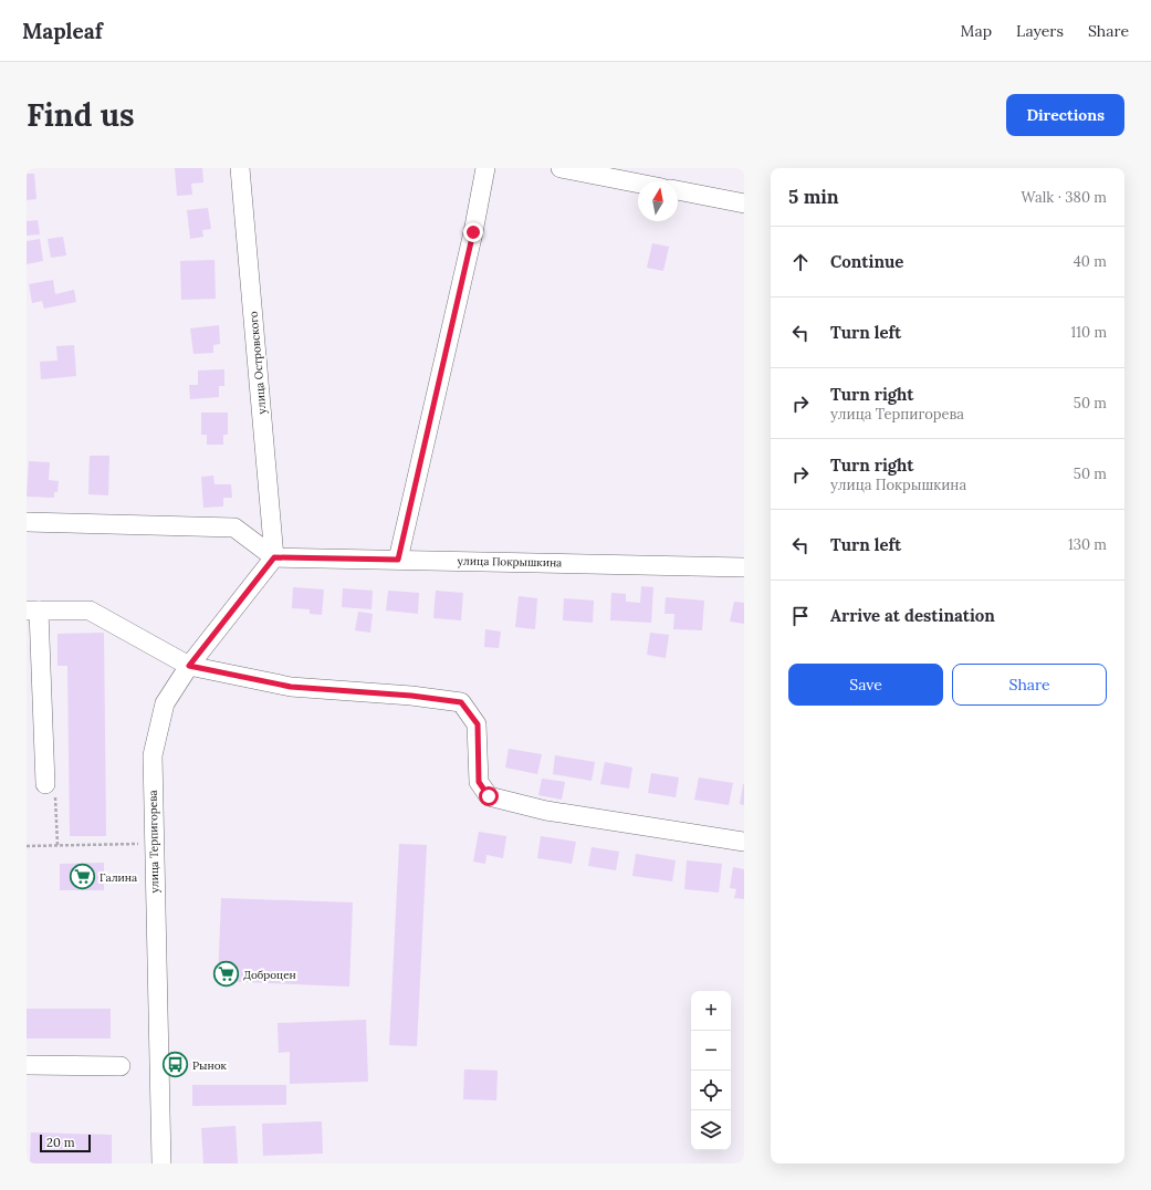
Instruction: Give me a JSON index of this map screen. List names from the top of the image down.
{
  "streets": {
    "street": ["улица Островского", "улица Покрышкина", "улица Терпигорева"]
  },
  "crossings": [
    ["улица Островского", "улица Покрышкина"],
    ["улица Островского", "улица Терпигорева"],
    ["улица Покрышкина", "улица Терпигорева"]
  ],
  "places": {
    "supermarket": ["Галина", "Доброцен"],
    "bus stop": ["Рынок"]
  },
  "scale_bar": "20 m",
  "north": "top",
  "page": {
    "header": "Mapleaf",
    "nav": ["Map", "Layers", "Share"],
    "buttons": [
      "Directions",
      ["Save", "Share"]
    ],
    "title": "Find us",
    "heading": ["5 min", "Walk · 380 m"],
    "list": [
      ["Continue", "40 m"],
      ["Turn left", "110 m"],
      ["Turn right", "улица Терпигорева", "50 m"],
      ["Turn right", "улица Покрышкина", "50 m"],
      ["Turn left", "130 m"],
      "Arrive at destination"
    ],
    "map_buttons": ["+", "−"],
    "scale": "20 m"
  }
}
